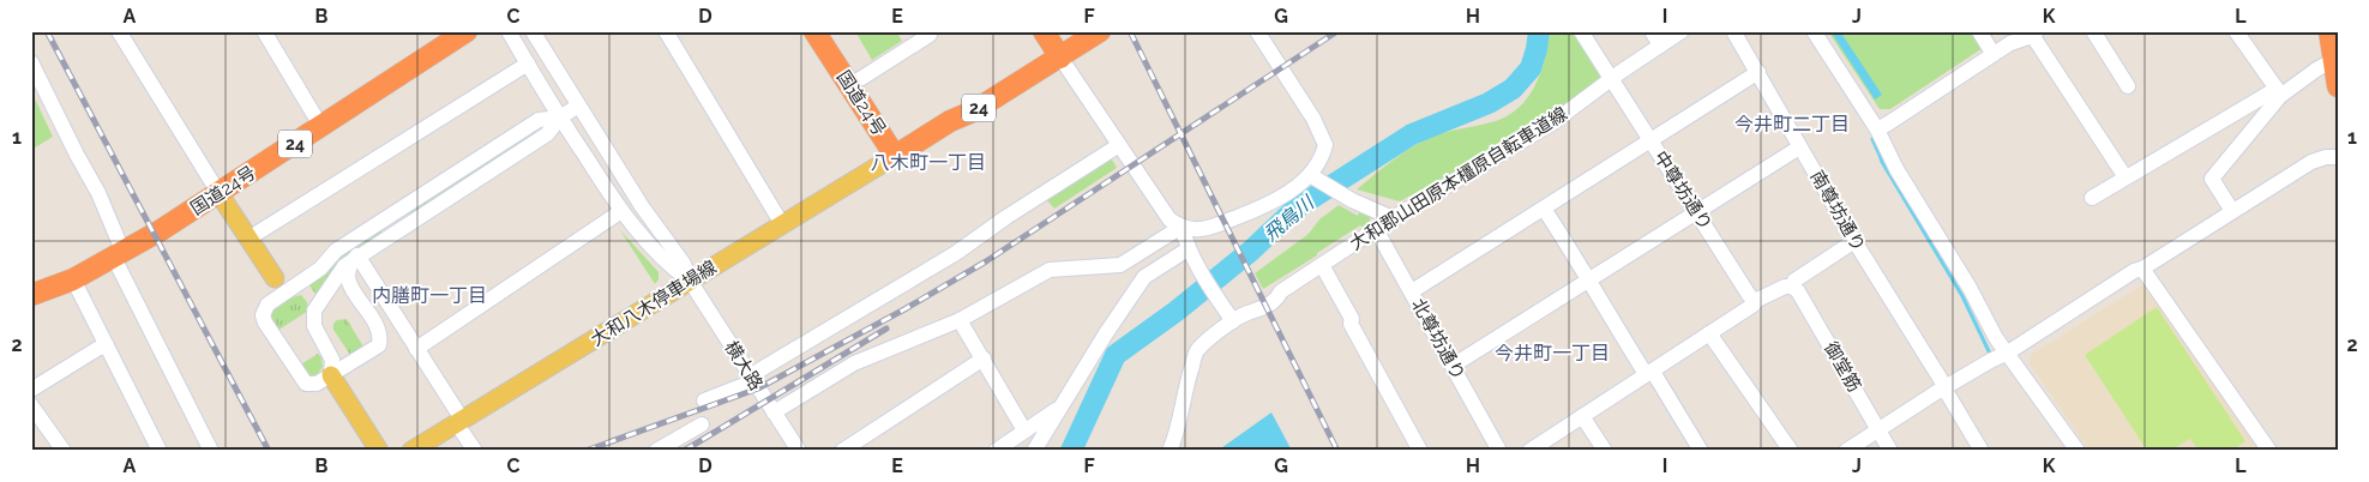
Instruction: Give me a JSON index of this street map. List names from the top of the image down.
{
  "streets": {
    "highway": ["国道24号", "24"],
    "main road": ["大和八木停車場線"],
    "street": [
      "大和郡山田原本橿原自転車道線",
      "中尊坊通り",
      "南尊坊通り",
      "北尊坊通り",
      "横大路",
      "御堂筋"
    ]
  },
  "crossings": [
    ["国道24号", "大和八木停車場線"],
    ["大和郡山田原本橿原自転車道線", "中尊坊通り"],
    ["大和郡山田原本橿原自転車道線", "北尊坊通り"],
    ["大和八木停車場線", "横大路"]
  ],
  "districts": [
    "今井町二丁目",
    "八木町一丁目",
    "内膳町一丁目",
    "今井町一丁目"
  ],
  "water": ["飛鳥川"],
  "grid": {
    "columns": [
      "A",
      "B",
      "C",
      "D",
      "E",
      "F",
      "G",
      "H",
      "I",
      "J",
      "K",
      "L"
    ],
    "rows": ["1", "2"]
  }
}
